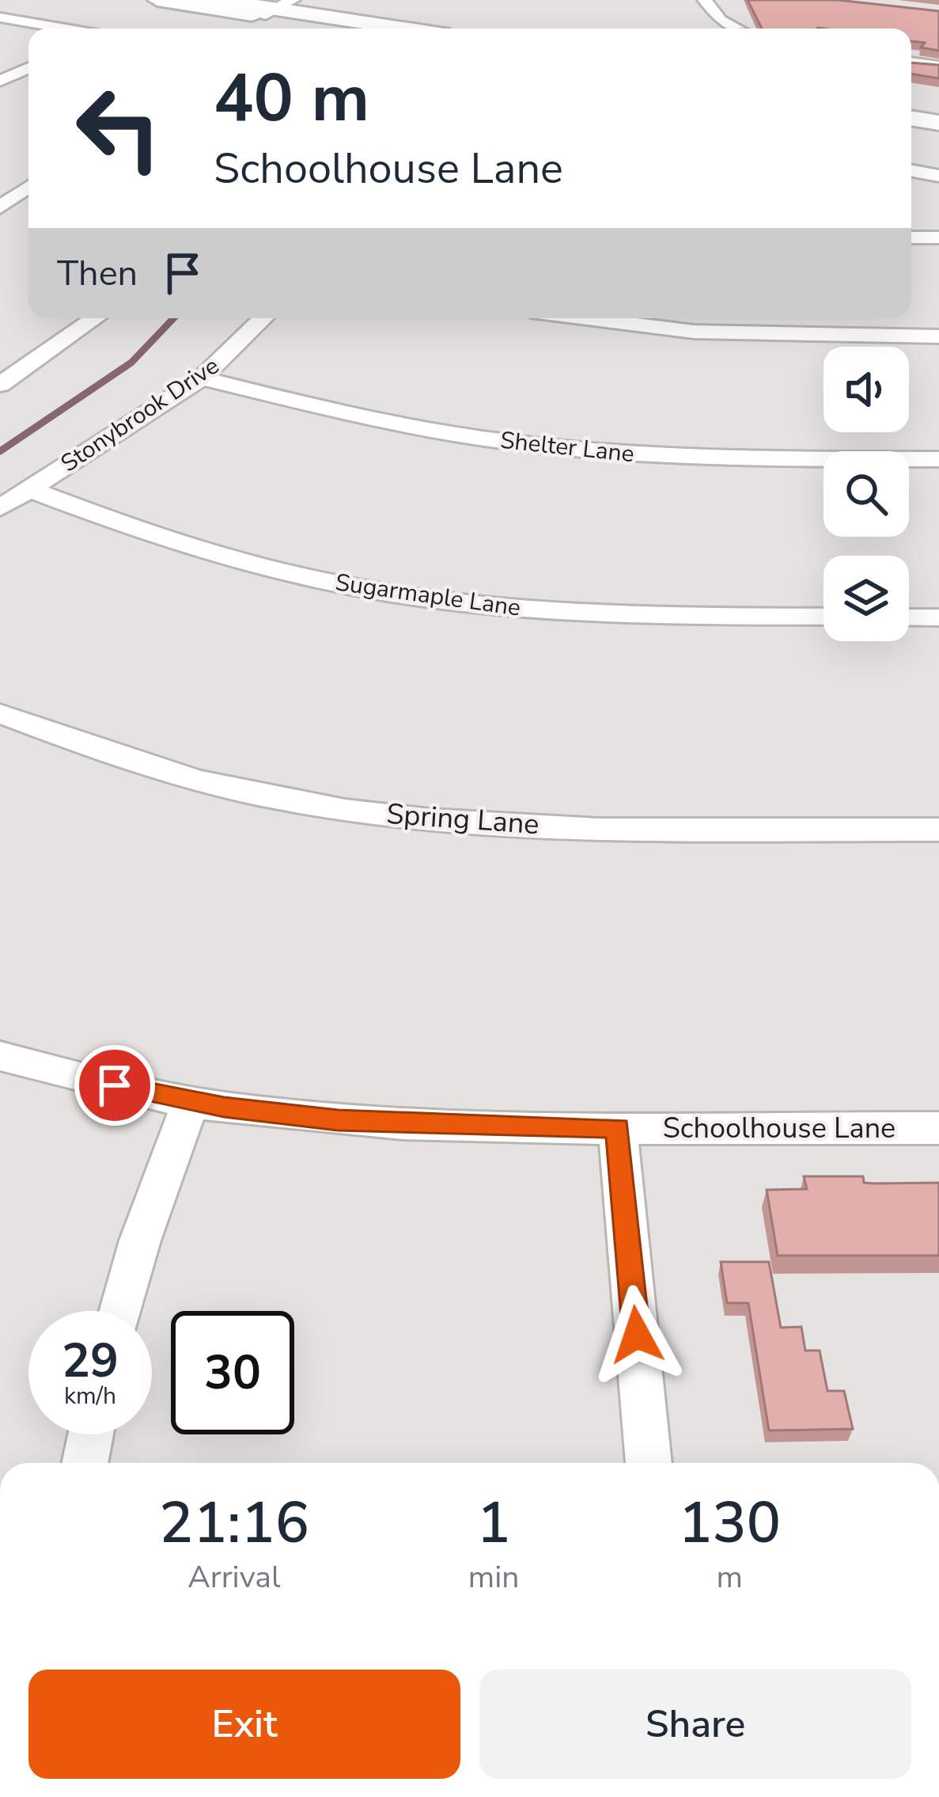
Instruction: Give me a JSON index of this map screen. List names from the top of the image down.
{
  "streets": {
    "street": [
      "Stonybrook Drive",
      "Shelter Lane",
      "Sugarmaple Lane",
      "Spring Lane",
      "Schoolhouse Lane"
    ]
  },
  "crossings": [
    ["Stonybrook Drive", "Shelter Lane"],
    ["Stonybrook Drive", "Sugarmaple Lane"]
  ],
  "page": {
    "turn": ["40 m", "Schoolhouse Lane"],
    "then": "Then",
    "speed": "29 km/h",
    "limit": "30",
    "eta": [
      "21:16",
      "Arrival",
      "1",
      "min",
      "130",
      "m"
    ],
    "buttons": ["Exit", "Share"]
  }
}
